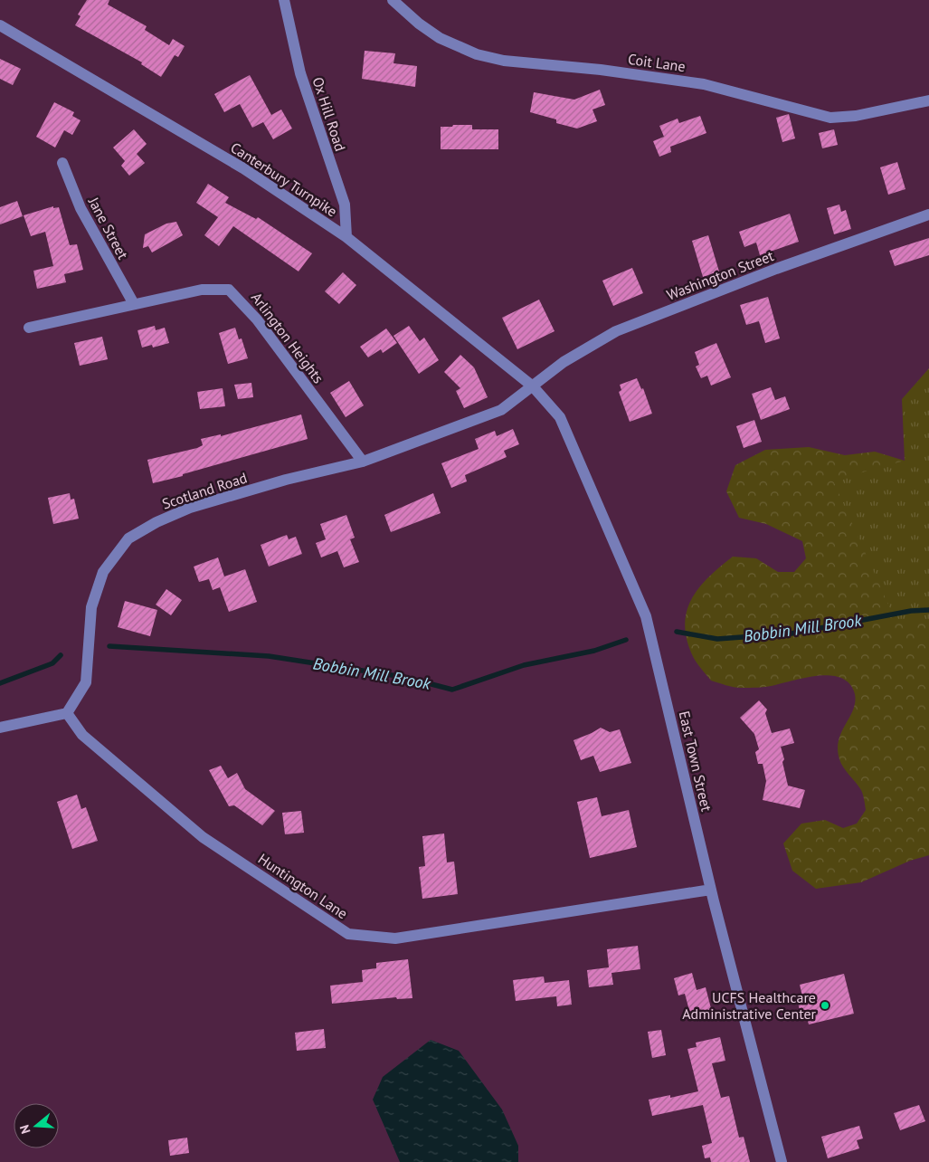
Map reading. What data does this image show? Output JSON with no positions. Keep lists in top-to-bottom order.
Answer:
{
  "streets": {
    "street": [
      "Coit Lane",
      "Ox Hill Road",
      "Canterbury Turnpike",
      "Jane Street",
      "Washington Street",
      "Arlington Heights",
      "Scotland Road",
      "East Town Street",
      "Huntington Lane"
    ]
  },
  "crossings": [
    ["Ox Hill Road", "Canterbury Turnpike"],
    ["Canterbury Turnpike", "Washington Street"],
    ["Canterbury Turnpike", "Scotland Road"],
    ["Canterbury Turnpike", "East Town Street"],
    ["Jane Street", "Arlington Heights"],
    ["Washington Street", "Scotland Road"],
    ["Washington Street", "East Town Street"],
    ["Arlington Heights", "Scotland Road"],
    ["Scotland Road", "East Town Street"],
    ["Scotland Road", "Huntington Lane"],
    ["East Town Street", "Huntington Lane"]
  ],
  "water": ["Bobbin Mill Brook"],
  "places": ["UCFS Healthcare Administrative Center"],
  "north": "left"
}
